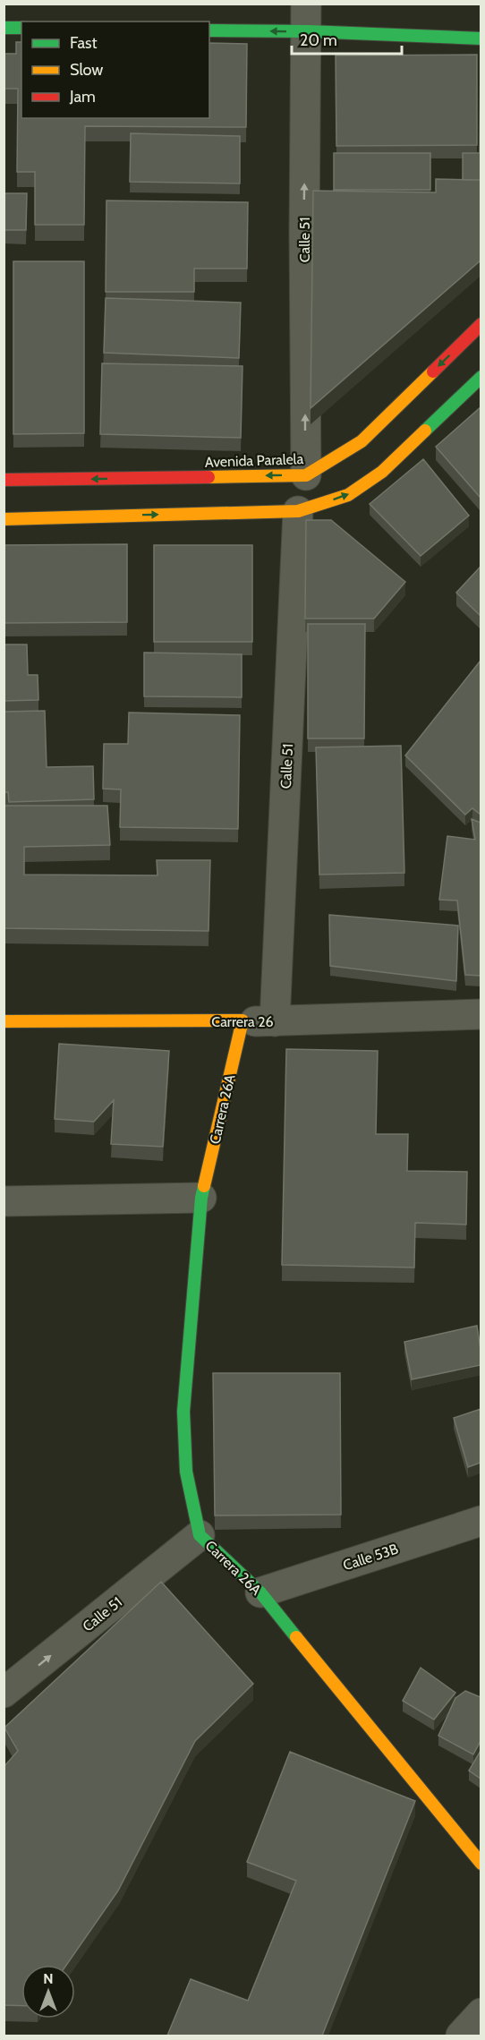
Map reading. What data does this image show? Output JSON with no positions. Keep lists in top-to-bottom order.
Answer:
{
  "streets": {
    "main road": ["Avenida Paralela", "Carrera 26", "Carrera 26A"],
    "street": ["Calle 51", "Calle 53B"]
  },
  "crossings": [
    ["Calle 51", "Avenida Paralela"],
    ["Calle 51", "Carrera 26"],
    ["Calle 51", "Carrera 26A"],
    ["Carrera 26", "Carrera 26A"],
    ["Carrera 26A", "Calle 53B"]
  ],
  "one_way": ["Calle 51"],
  "legend": ["Fast", "Slow", "Jam"],
  "scale_bar": "20 m",
  "north": "top"
}
